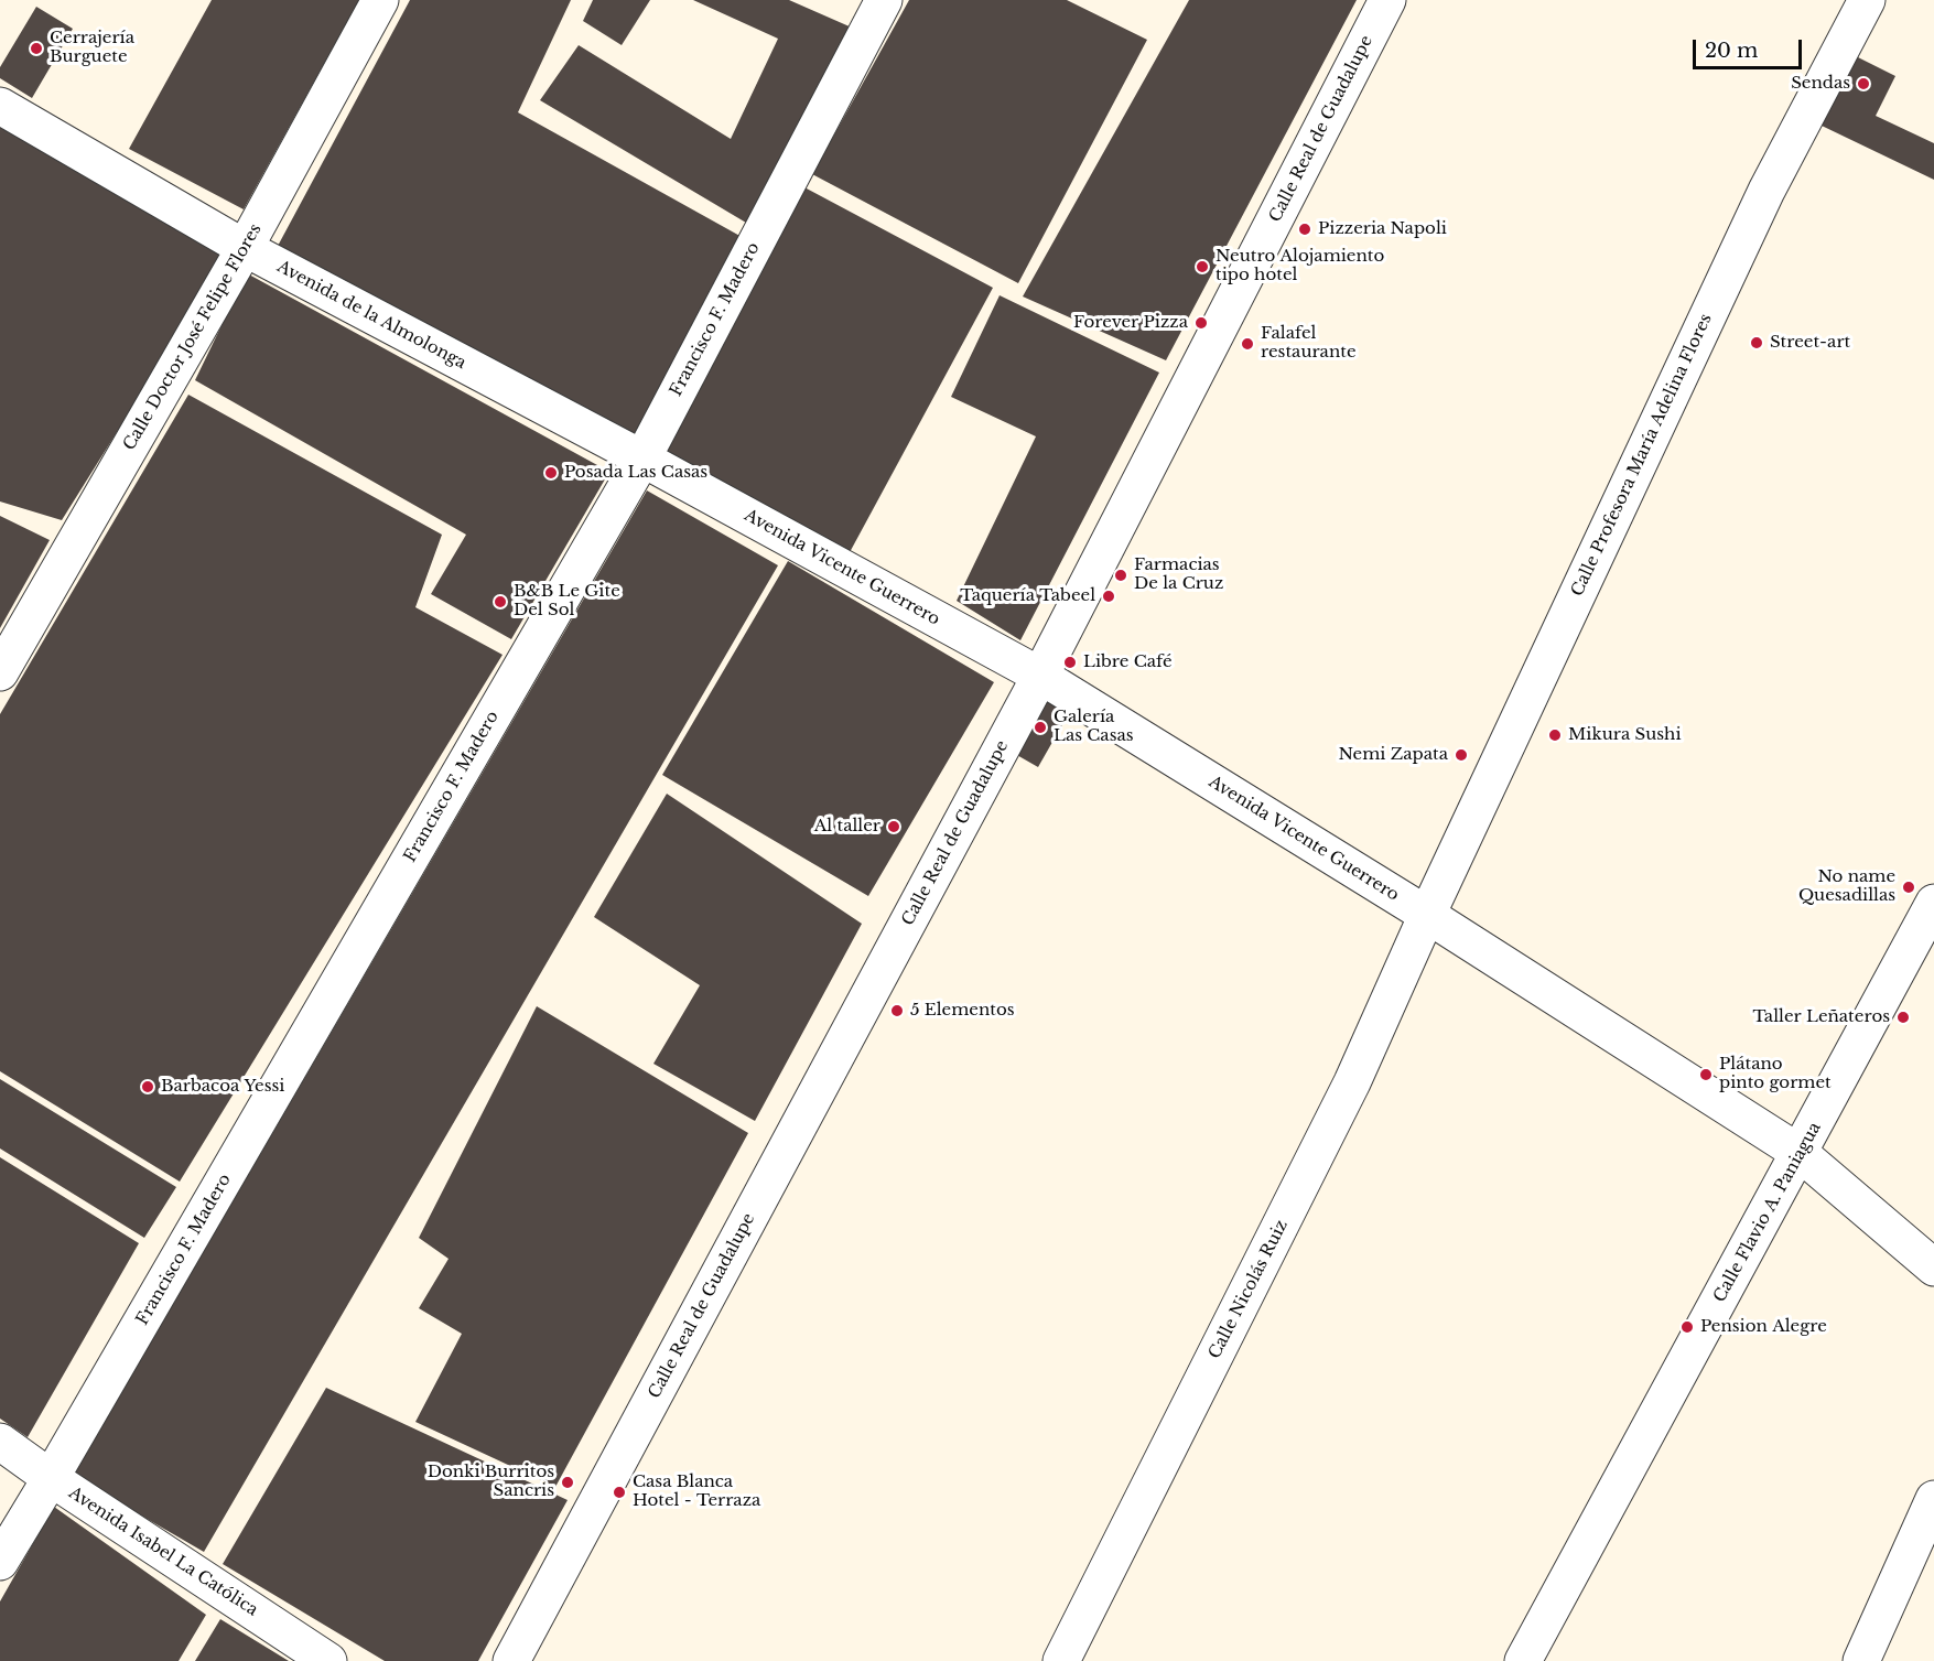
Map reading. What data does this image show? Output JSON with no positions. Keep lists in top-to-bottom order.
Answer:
{
  "streets": {
    "street": [
      "Calle Real de Guadalupe",
      "Avenida de la Almolonga",
      "Francisco F. Madero",
      "Calle Doctor José Felipe Flores",
      "Calle Profesora María Adelina Flores",
      "Avenida Vicente Guerrero",
      "Calle Flavio A. Paniagua",
      "Calle Nicolás Ruiz",
      "Avenida Isabel La Católica"
    ]
  },
  "crossings": [
    ["Calle Real de Guadalupe", "Avenida Vicente Guerrero"],
    ["Avenida de la Almolonga", "Francisco F. Madero"],
    ["Avenida de la Almolonga", "Calle Doctor José Felipe Flores"],
    ["Avenida de la Almolonga", "Avenida Vicente Guerrero"],
    ["Francisco F. Madero", "Avenida Vicente Guerrero"],
    ["Francisco F. Madero", "Avenida Isabel La Católica"],
    ["Calle Profesora María Adelina Flores", "Avenida Vicente Guerrero"],
    ["Calle Profesora María Adelina Flores", "Calle Nicolás Ruiz"],
    ["Avenida Vicente Guerrero", "Calle Flavio A. Paniagua"],
    ["Avenida Vicente Guerrero", "Calle Nicolás Ruiz"]
  ],
  "places": [
    "Cerrajería Burguete",
    "Sendas",
    "Pizzeria Napoli",
    "Neutro Alojamiento tipo hotel",
    "Forever Pizza",
    "Street-art",
    "Falafel restaurante",
    "Posada Las Casas",
    "Farmacias De la Cruz",
    "Taquería Tabeel",
    "B&B Le Gite Del Sol",
    "Libre Café",
    "Galería Las Casas",
    "Mikura Sushi",
    "Nemi Zapata",
    "Al taller",
    "No name Quesadillas",
    "5 Elementos",
    "Taller Leñateros",
    "Plátano pinto gormet",
    "Barbacoa Yessi",
    "Pension Alegre",
    "Donki Burritos Sancris",
    "Casa Blanca Hotel - Terraza"
  ],
  "scale_bar": "20 m"
}
